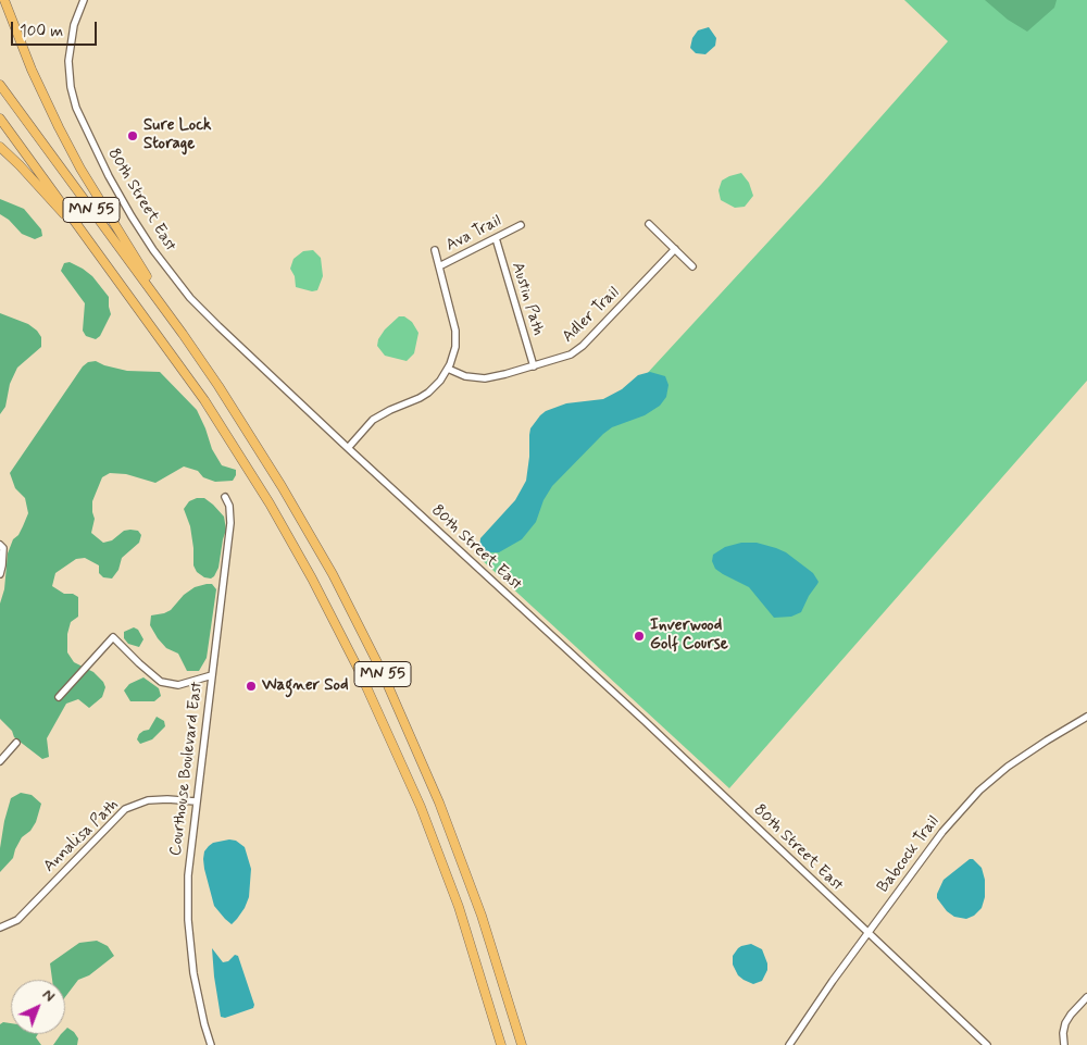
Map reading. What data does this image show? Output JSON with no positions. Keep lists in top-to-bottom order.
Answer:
{
  "streets": {
    "highway": ["MN 55"],
    "street": [
      "80th Street East",
      "Ava Trail",
      "Austin Path",
      "Adler Trail",
      "Courthouse Boulevard East",
      "Annalisa Path",
      "Babcock Trail"
    ]
  },
  "crossings": [
    ["80th Street East", "Babcock Trail"],
    ["Ava Trail", "Austin Path"],
    ["Austin Path", "Adler Trail"],
    ["Courthouse Boulevard East", "Annalisa Path"]
  ],
  "places": ["Sure Lock Storage", "Inverwood Golf Course", "Wagner Sod"],
  "scale_bar": "100 m",
  "north": "top right"
}
